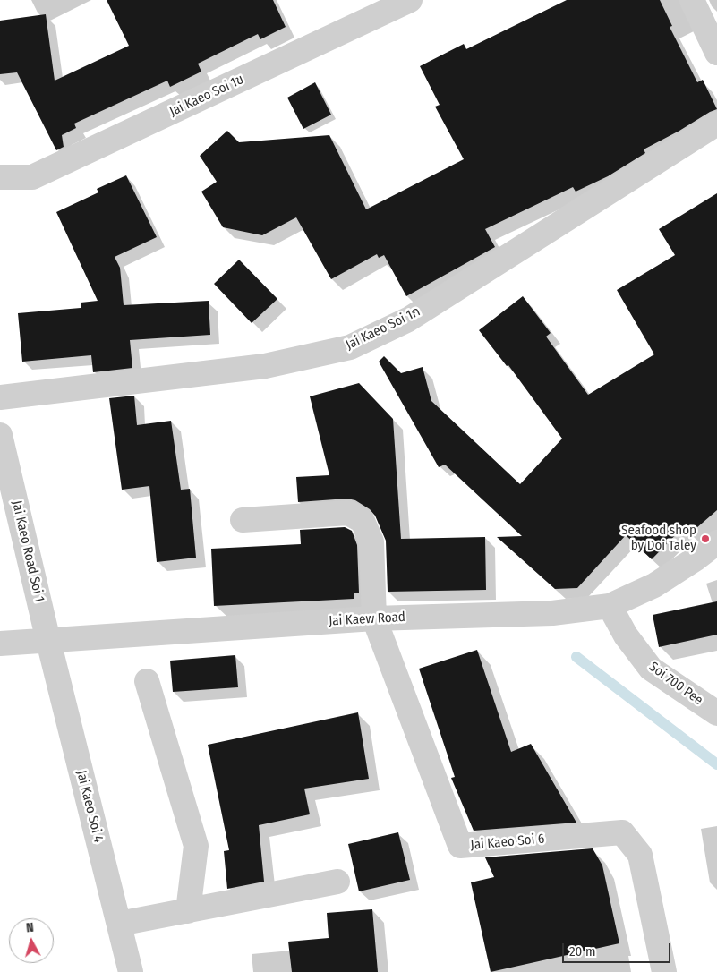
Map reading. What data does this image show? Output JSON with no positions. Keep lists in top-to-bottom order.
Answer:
{
  "streets": {
    "street": [
      "Jai Kaeo Soi 1ข",
      "Jai Kaeo Soi 1ก",
      "Jai Kaeo Road Soi 1",
      "Jai Kaew Road",
      "Soi 700 Pee",
      "Jai Kaeo Soi 4",
      "Jai Kaeo Soi 6"
    ]
  },
  "crossings": [
    ["Jai Kaeo Road Soi 1", "Jai Kaew Road"],
    ["Jai Kaeo Road Soi 1", "Jai Kaeo Soi 4"],
    ["Jai Kaew Road", "Soi 700 Pee"],
    ["Jai Kaew Road", "Jai Kaeo Soi 4"],
    ["Jai Kaew Road", "Jai Kaeo Soi 6"]
  ],
  "places": ["Seafood shop by Doi Taley"],
  "scale_bar": "20 m",
  "north": "top"
}
